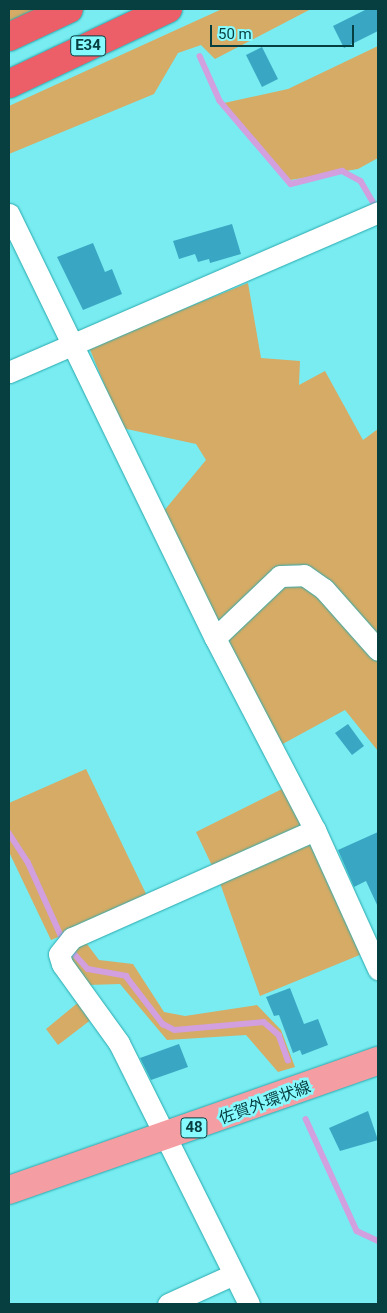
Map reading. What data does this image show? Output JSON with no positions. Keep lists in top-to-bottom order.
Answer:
{
  "streets": {
    "highway": ["E34"],
    "main road": ["佐賀外環状線", "48"]
  },
  "scale_bar": "50 m"
}
